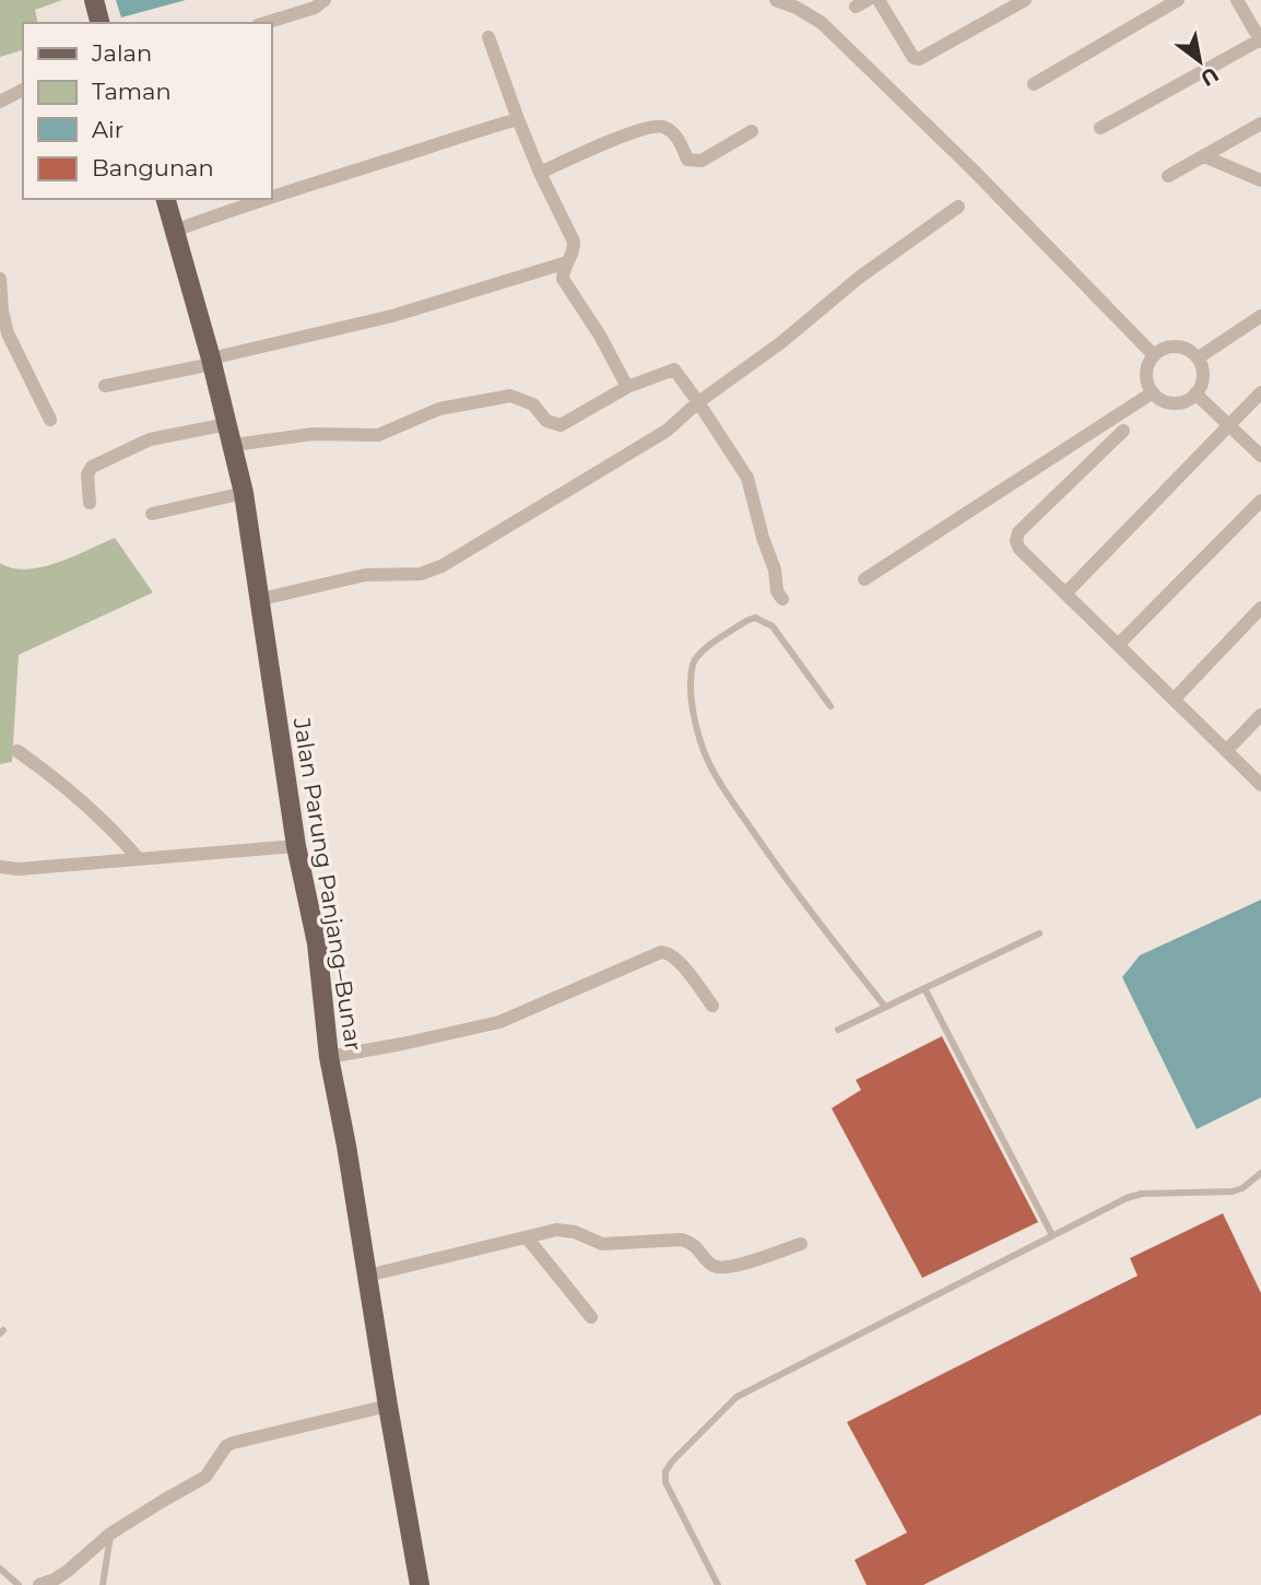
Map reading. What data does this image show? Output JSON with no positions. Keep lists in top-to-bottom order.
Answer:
{
  "streets": {
    "main road": ["Jalan Parung Panjang–Bunar"]
  },
  "legend": [
    "Jalan",
    "Taman",
    "Air",
    "Bangunan"
  ],
  "north": "bottom right"
}
